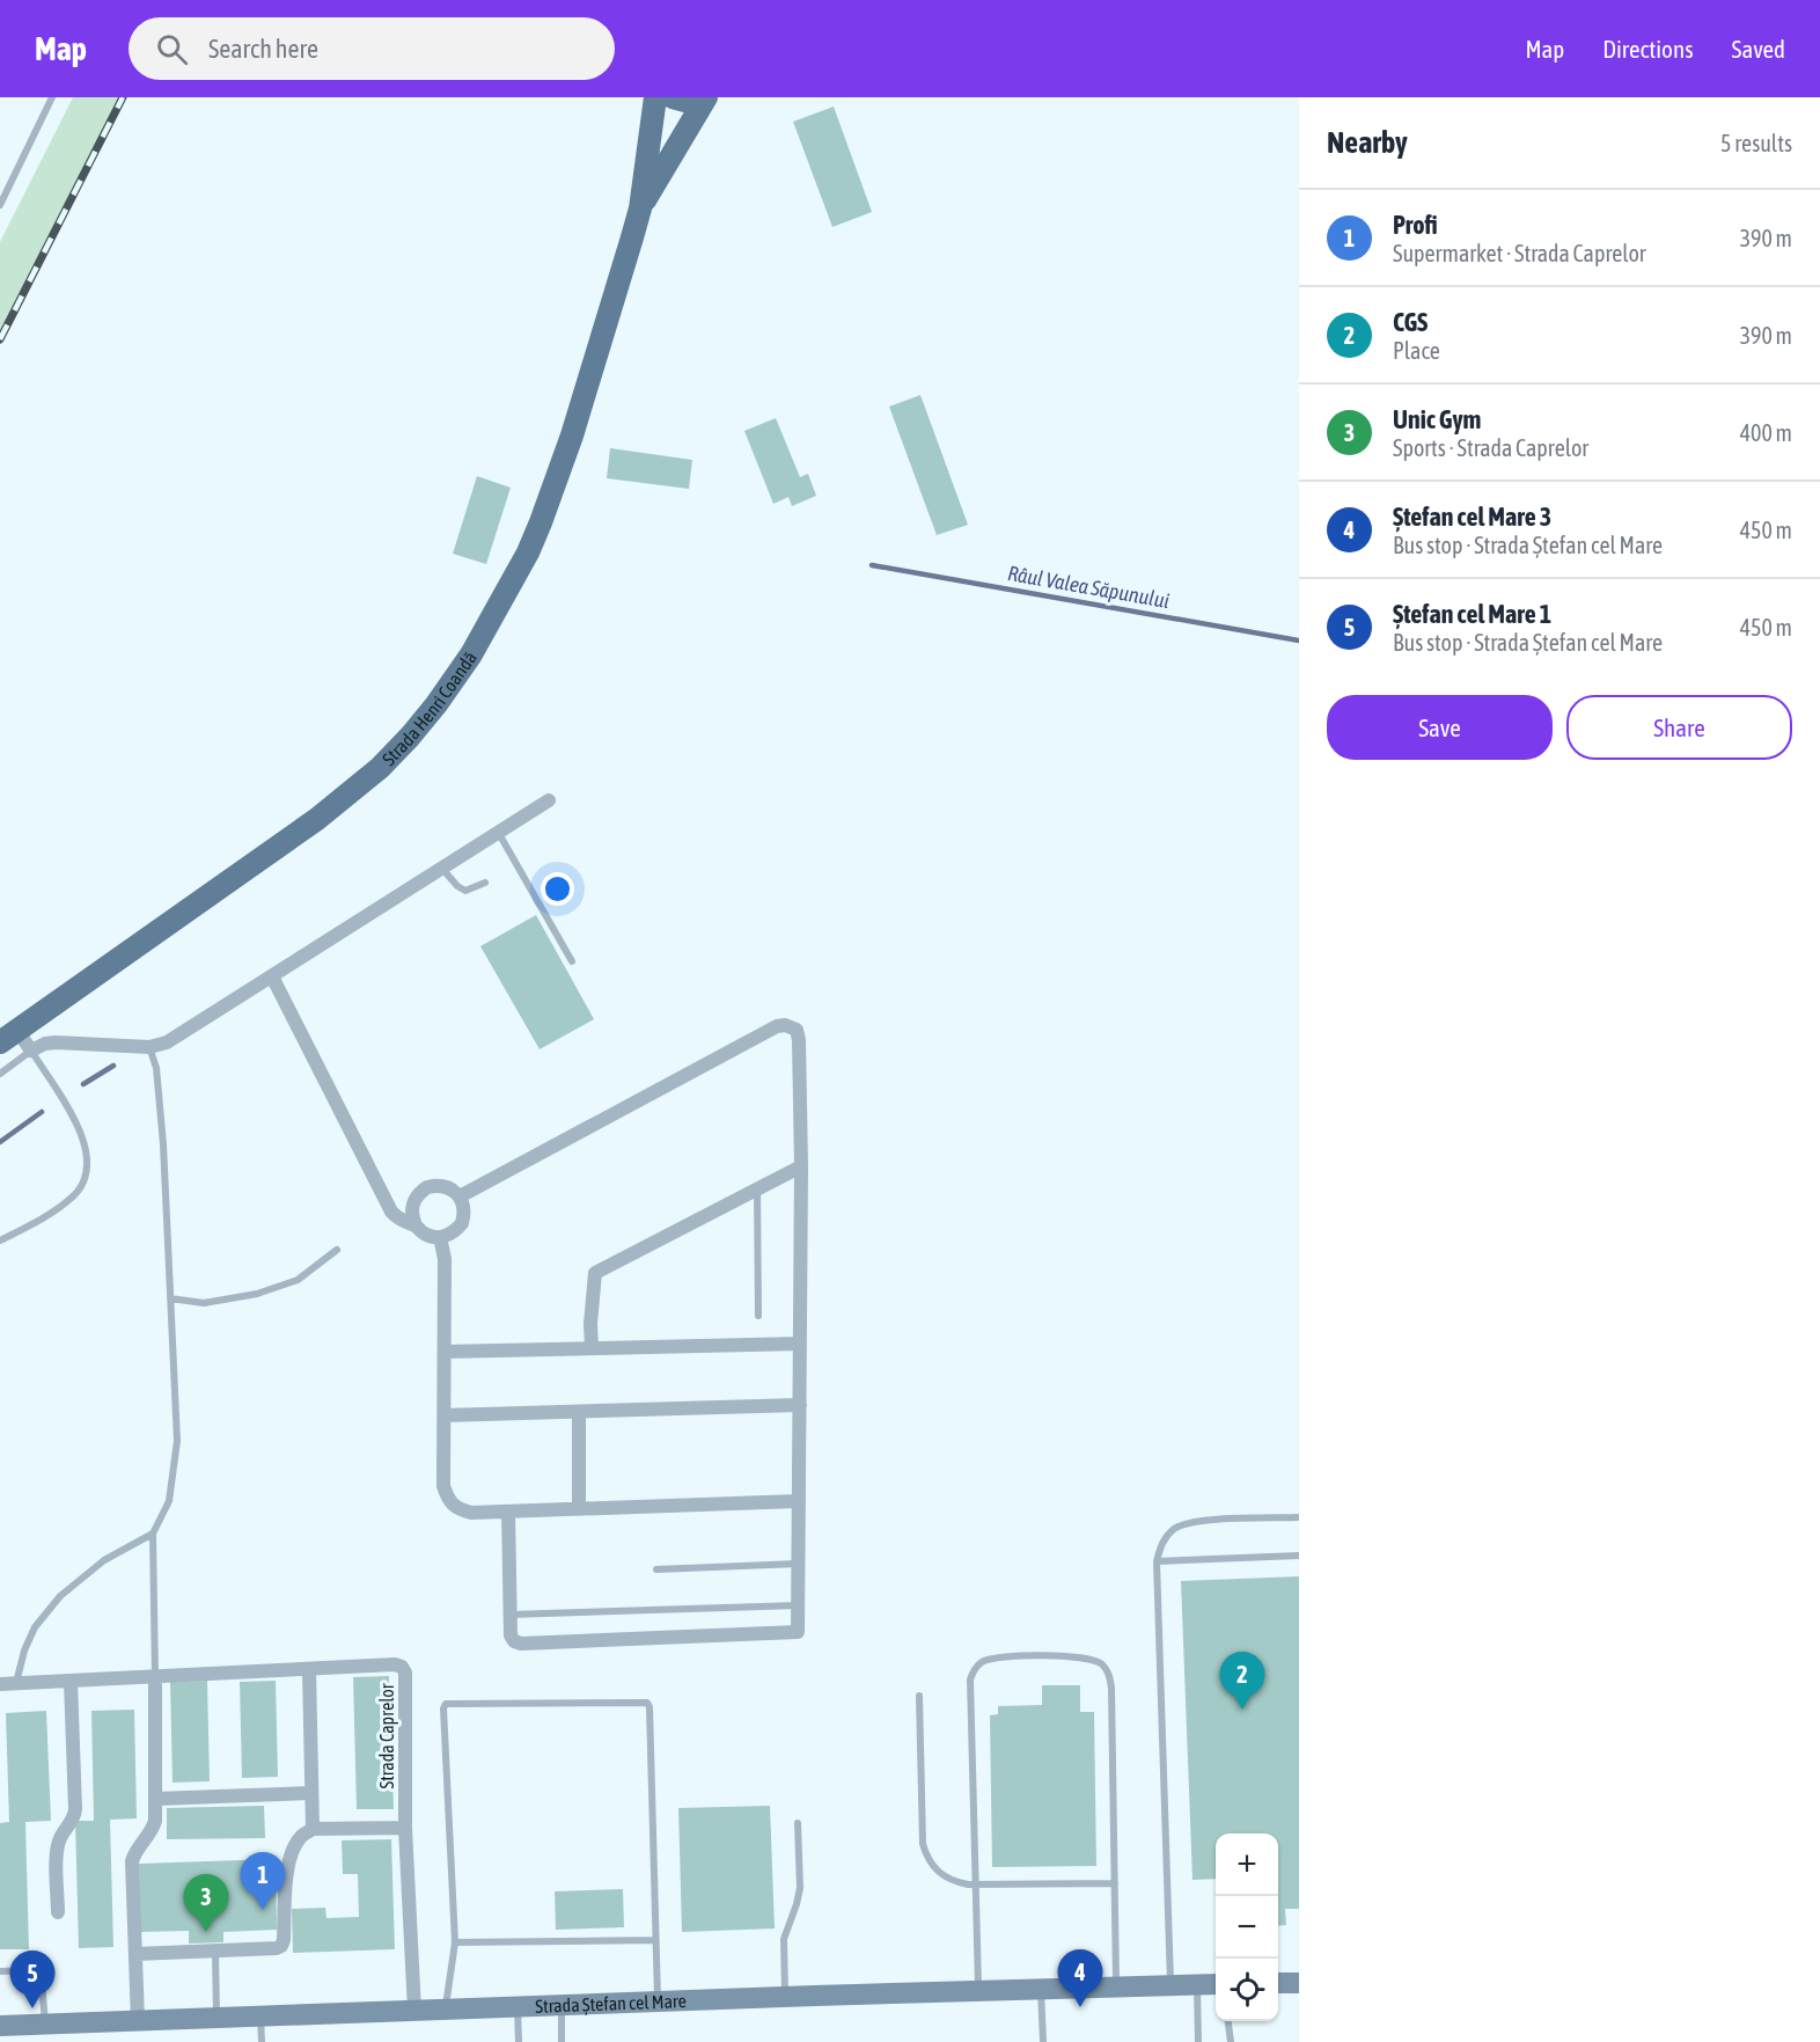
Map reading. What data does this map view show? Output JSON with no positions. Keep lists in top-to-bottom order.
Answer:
{
  "streets": {
    "main road": ["Strada Henri Coandă", "Strada Ștefan cel Mare"],
    "street": ["Strada Caprelor"]
  },
  "crossings": [
    ["Strada Caprelor", "Strada Ștefan cel Mare"]
  ],
  "water": ["Râul Valea Săpunului"],
  "page": {
    "header": "Map",
    "search": "Search here",
    "nav": ["Map", "Directions", "Saved"],
    "heading": ["Nearby", "5 results"],
    "list": [
      {
        "mark": "1",
        "name": "Profi",
        "note": "Supermarket · Strada Caprelor",
        "value": "390 m"
      },
      {
        "mark": "2",
        "name": "CGS",
        "note": "Place",
        "value": "390 m"
      },
      {
        "mark": "3",
        "name": "Unic Gym",
        "note": "Sports · Strada Caprelor",
        "value": "400 m"
      },
      {
        "mark": "4",
        "name": "Ștefan cel Mare 3",
        "note": "Bus stop · Strada Ștefan cel Mare",
        "value": "450 m"
      },
      {
        "mark": "5",
        "name": "Ștefan cel Mare 1",
        "note": "Bus stop · Strada Ștefan cel Mare",
        "value": "450 m"
      }
    ],
    "buttons": ["Save", "Share"],
    "pins": [
      "2",
      "1",
      "3",
      "4",
      "5"
    ],
    "map_buttons": ["+", "−"]
  }
}
